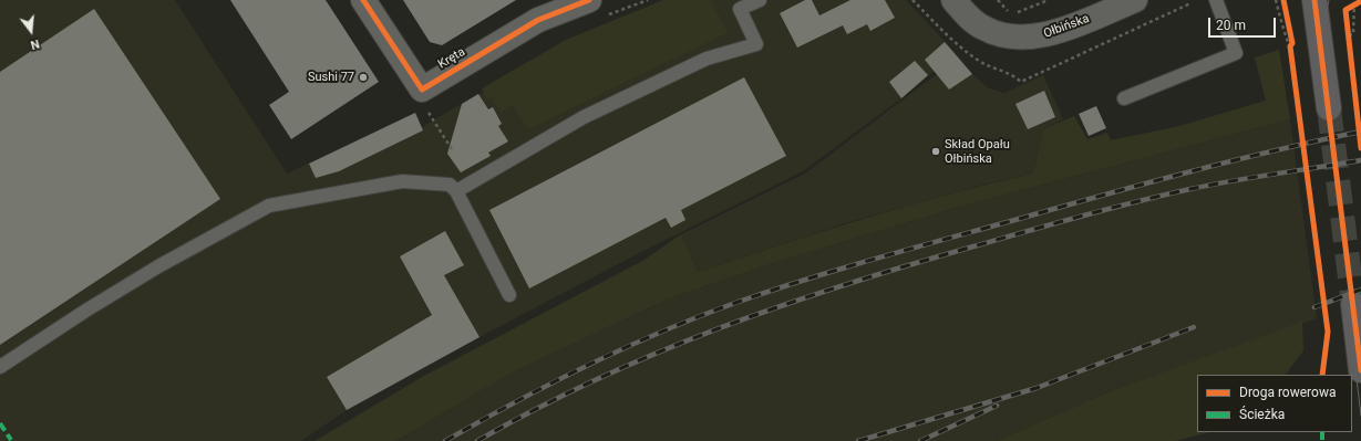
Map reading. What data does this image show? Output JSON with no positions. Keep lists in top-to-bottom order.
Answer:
{
  "streets": {
    "street": ["Ołbińska", "Kręta"]
  },
  "places": ["Sushi 77", "Skład Opału Ołbińska"],
  "legend": ["Droga rowerowa", "Ścieżka"],
  "scale_bar": "20 m",
  "north": "bottom"
}
